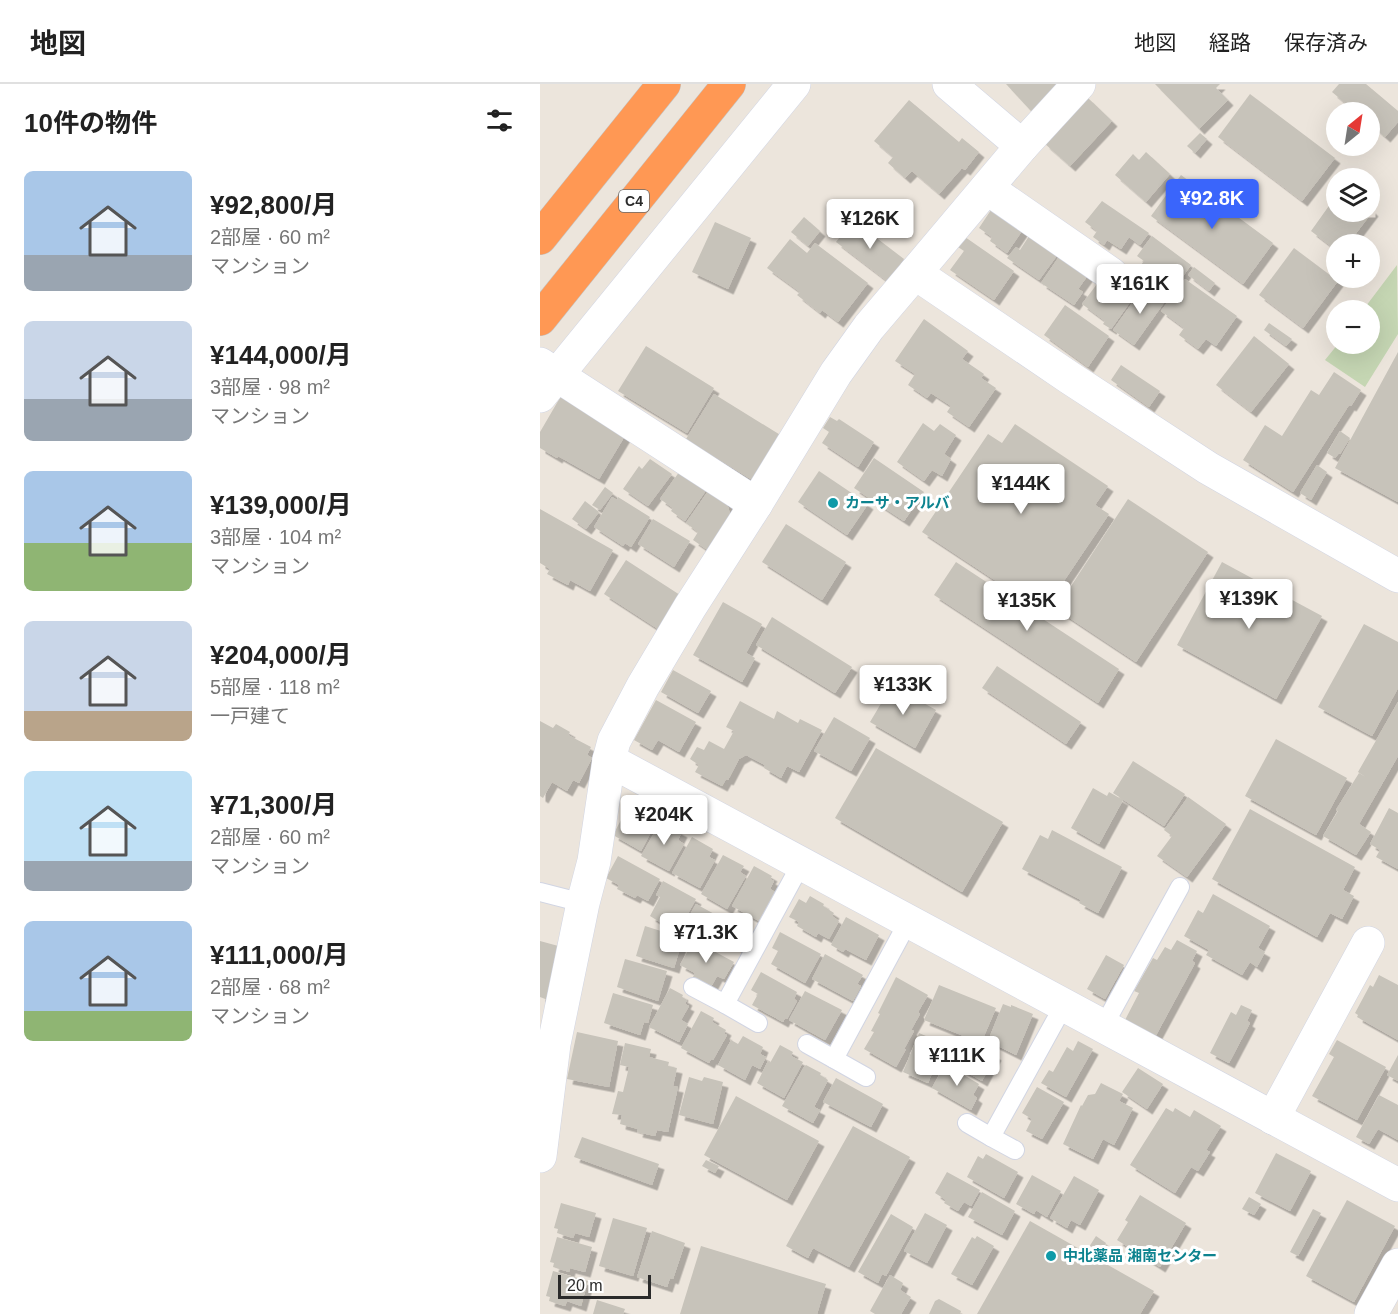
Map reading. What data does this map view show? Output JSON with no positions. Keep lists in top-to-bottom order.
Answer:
{
  "streets": {
    "highway": ["C4"]
  },
  "places": ["カーサ・アルバ", "中北薬品 湘南センター"],
  "scale_bar": "20 m",
  "north": "top right",
  "page": {
    "header": "地図",
    "nav": ["地図", "経路", "保存済み"],
    "heading": "10件の物件",
    "map_buttons": ["+", "−"],
    "list": [
      {
        "name": "¥92,800/月",
        "note": "2部屋 · 60 m² · マンション"
      },
      {
        "name": "¥144,000/月",
        "note": "3部屋 · 98 m² · マンション"
      },
      {
        "name": "¥139,000/月",
        "note": "3部屋 · 104 m² · マンション"
      },
      {
        "name": "¥204,000/月",
        "note": "5部屋 · 118 m² · 一戸建て"
      },
      {
        "name": "¥71,300/月",
        "note": "2部屋 · 60 m² · マンション"
      },
      {
        "name": "¥111,000/月",
        "note": "2部屋 · 68 m² · マンション"
      }
    ],
    "price": [
      "¥92.8K",
      "¥126K",
      "¥161K",
      "¥144K",
      "¥139K",
      "¥135K",
      "¥133K",
      "¥204K",
      "¥71.3K",
      "¥111K"
    ],
    "scale": "20 m"
  }
}
